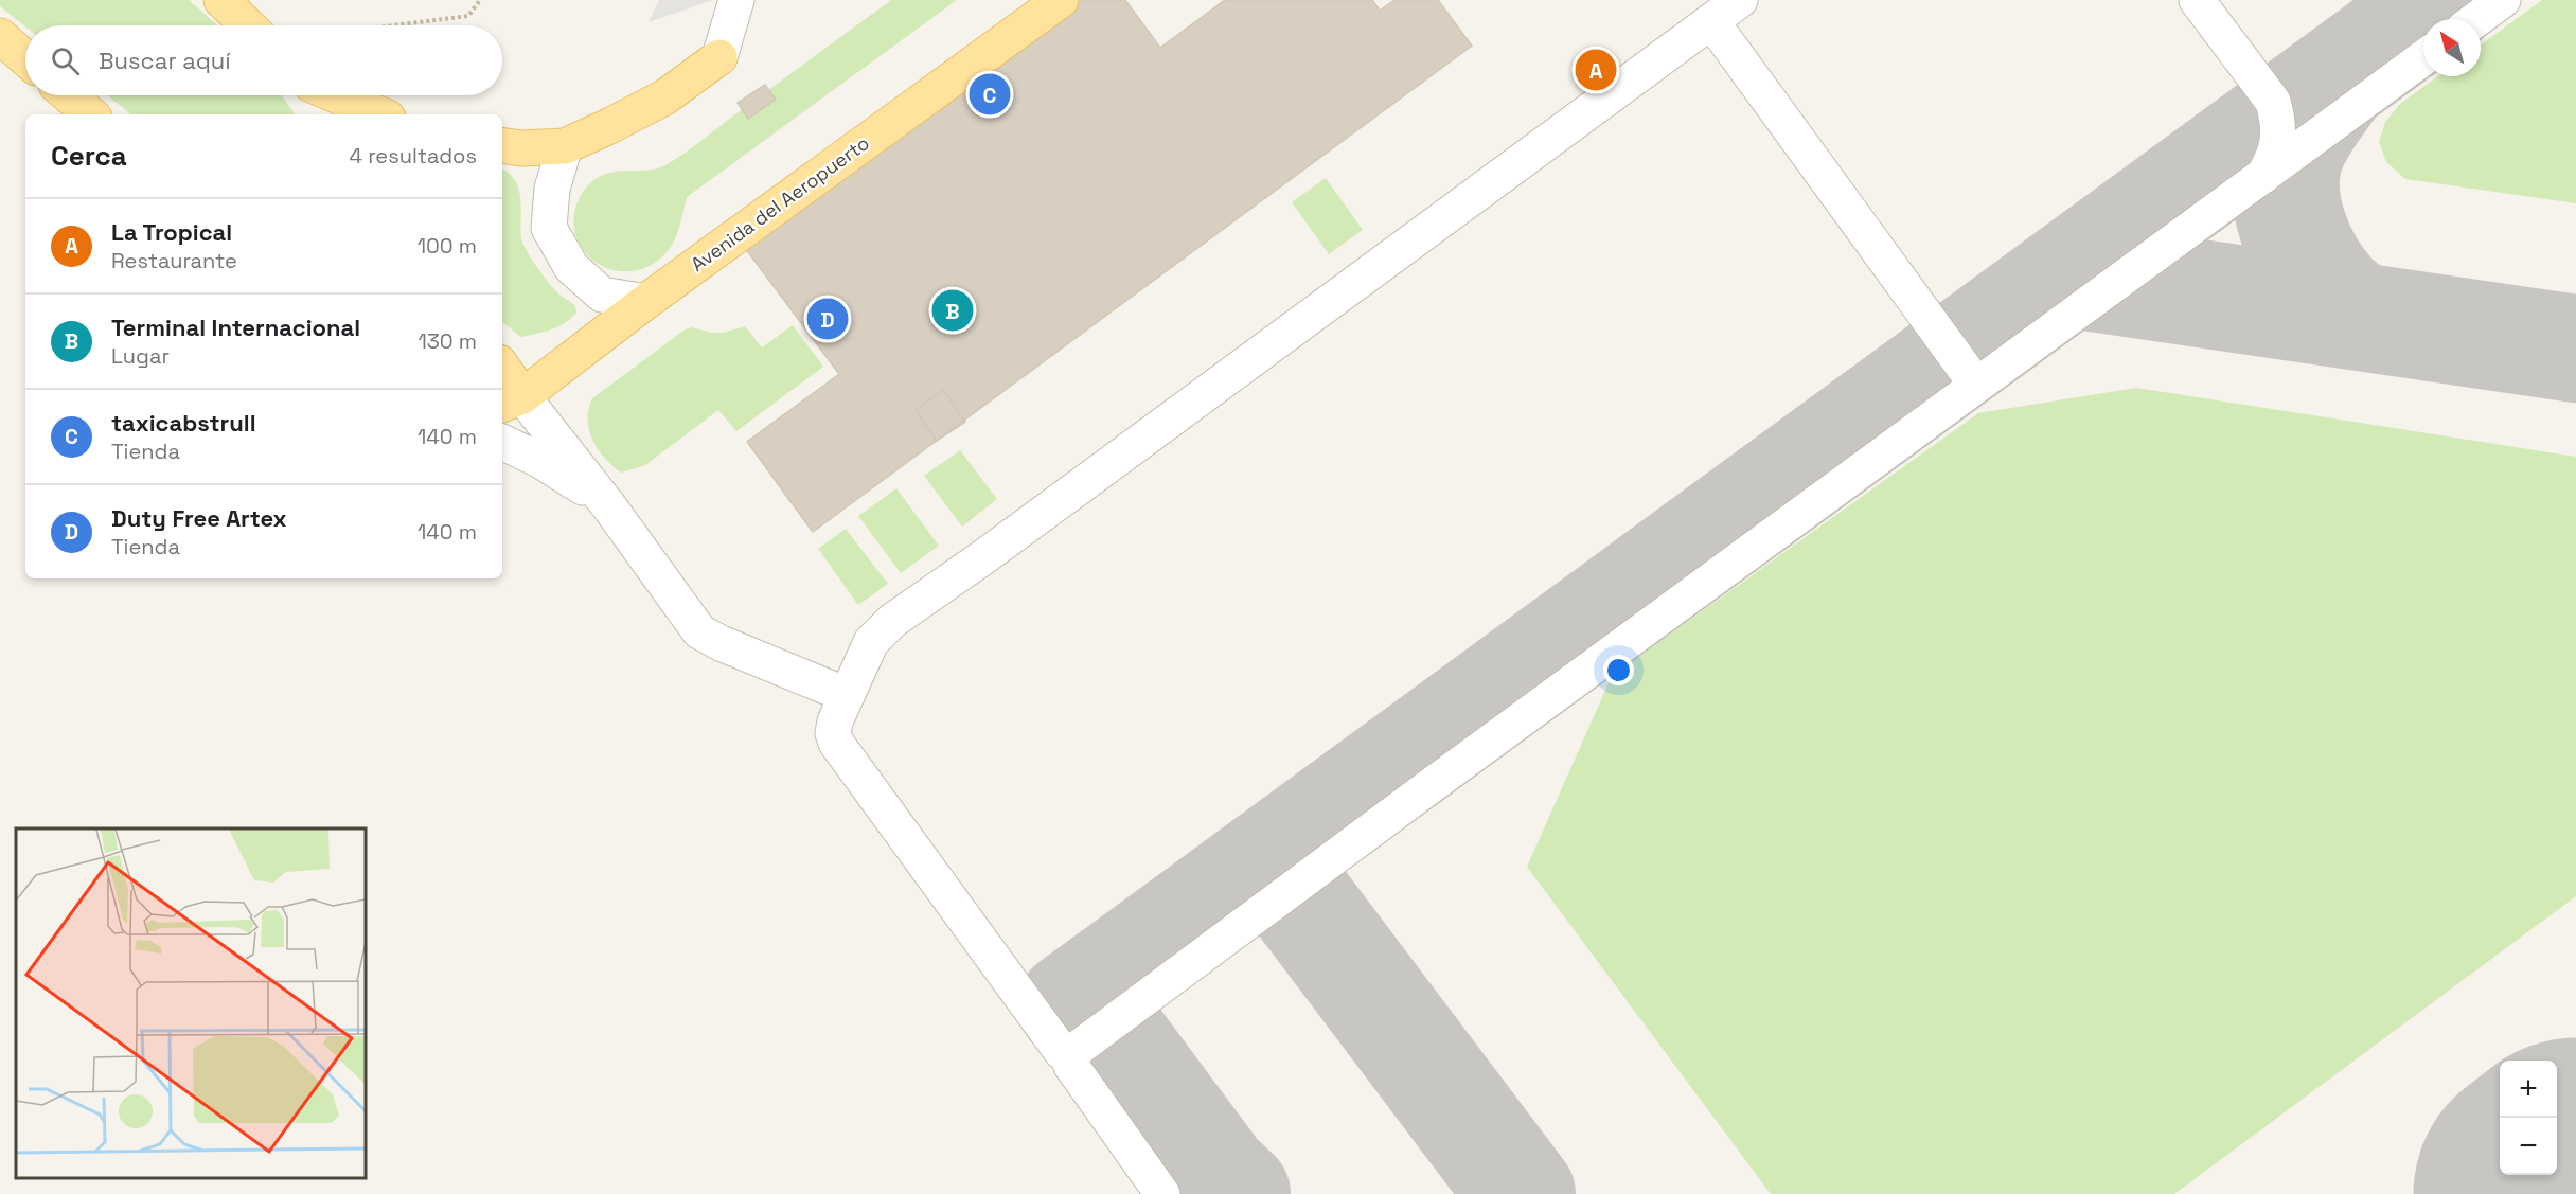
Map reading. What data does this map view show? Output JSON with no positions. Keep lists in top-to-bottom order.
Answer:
{
  "streets": {
    "main road": ["Avenida del Aeropuerto"]
  },
  "north": "top left",
  "page": {
    "search": "Buscar aquí",
    "pins": [
      "A",
      "C",
      "B",
      "D"
    ],
    "heading": ["Cerca", "4 resultados"],
    "list": [
      {
        "mark": "A",
        "name": "La Tropical",
        "note": "Restaurante",
        "value": "100 m"
      },
      {
        "mark": "B",
        "name": "Terminal Internacional",
        "note": "Lugar",
        "value": "130 m"
      },
      {
        "mark": "C",
        "name": "taxicabstrull",
        "note": "Tienda",
        "value": "140 m"
      },
      {
        "mark": "D",
        "name": "Duty Free Artex",
        "note": "Tienda",
        "value": "140 m"
      }
    ],
    "map_buttons": ["+", "−"]
  }
}
